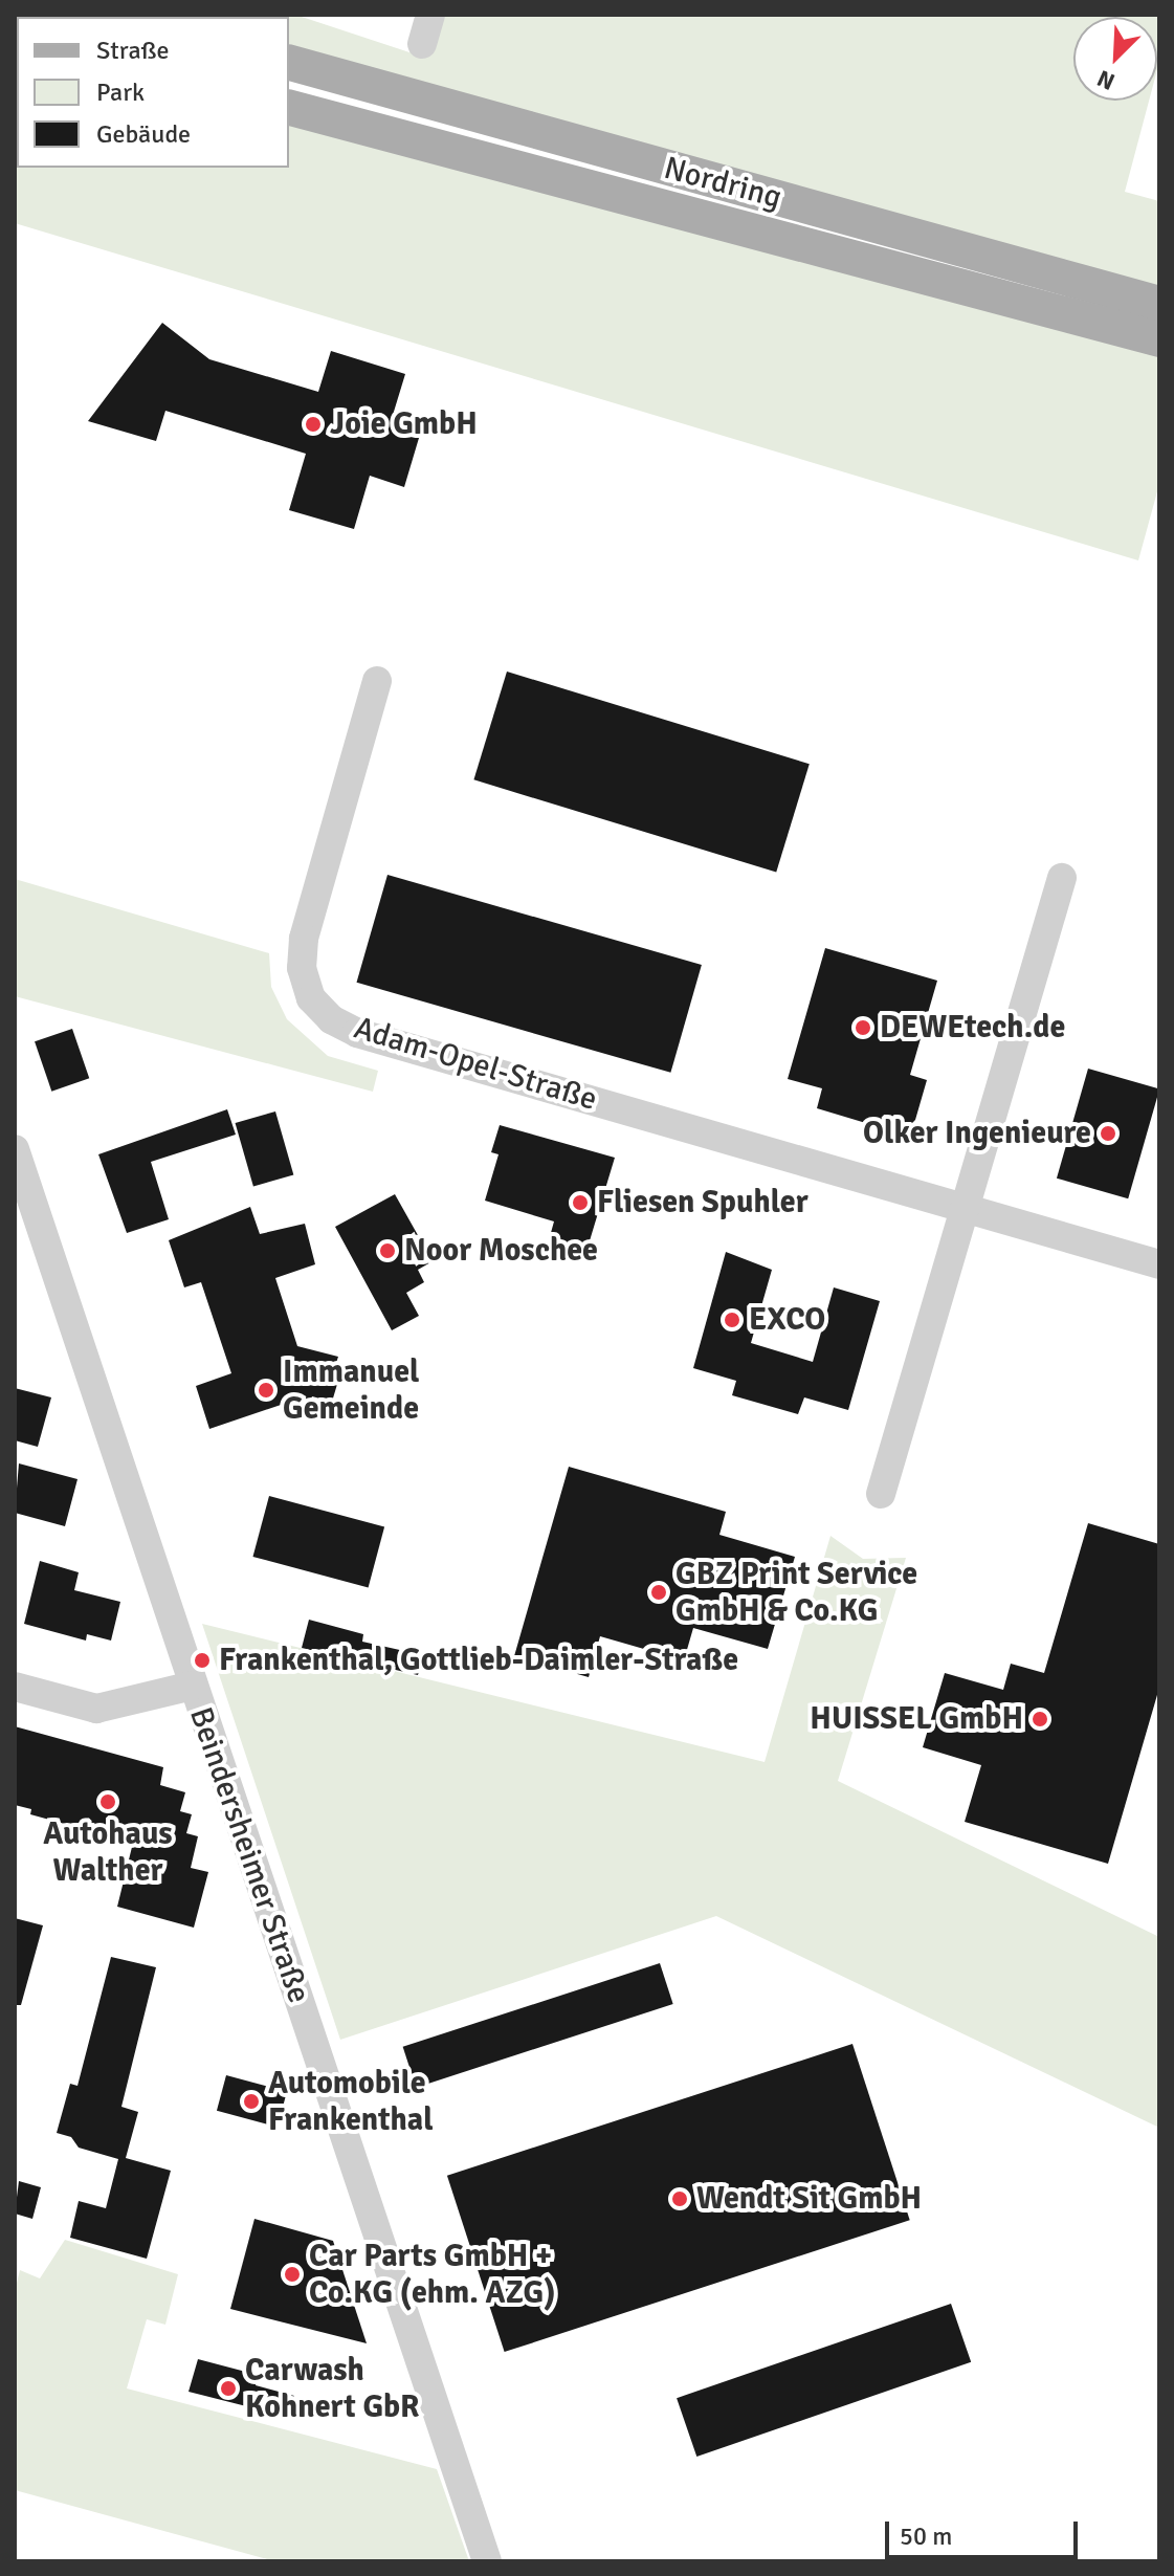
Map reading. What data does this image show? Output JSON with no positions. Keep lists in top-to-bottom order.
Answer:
{
  "streets": {
    "main road": ["Nordring"],
    "street": ["Adam-Opel-Straße", "Beindersheimer Straße"]
  },
  "places": [
    "Joie GmbH",
    "DEWEtech.de",
    "Olker Ingenieure",
    "Fliesen Spuhler",
    "Noor Moschee",
    "EXCO",
    "Immanuel Gemeinde",
    "GBZ Print Service GmbH & Co.KG",
    "Frankenthal, Gottlieb-Daimler-Straße",
    "HUISSEL GmbH",
    "Autohaus Walther",
    "Automobile Frankenthal",
    "Wendt Sit GmbH",
    "Car Parts GmbH + Co.KG (ehm. AZG)",
    "Carwash Kohnert GbR"
  ],
  "legend": ["Straße", "Park", "Gebäude"],
  "scale_bar": "50 m",
  "north": "bottom left"
}
